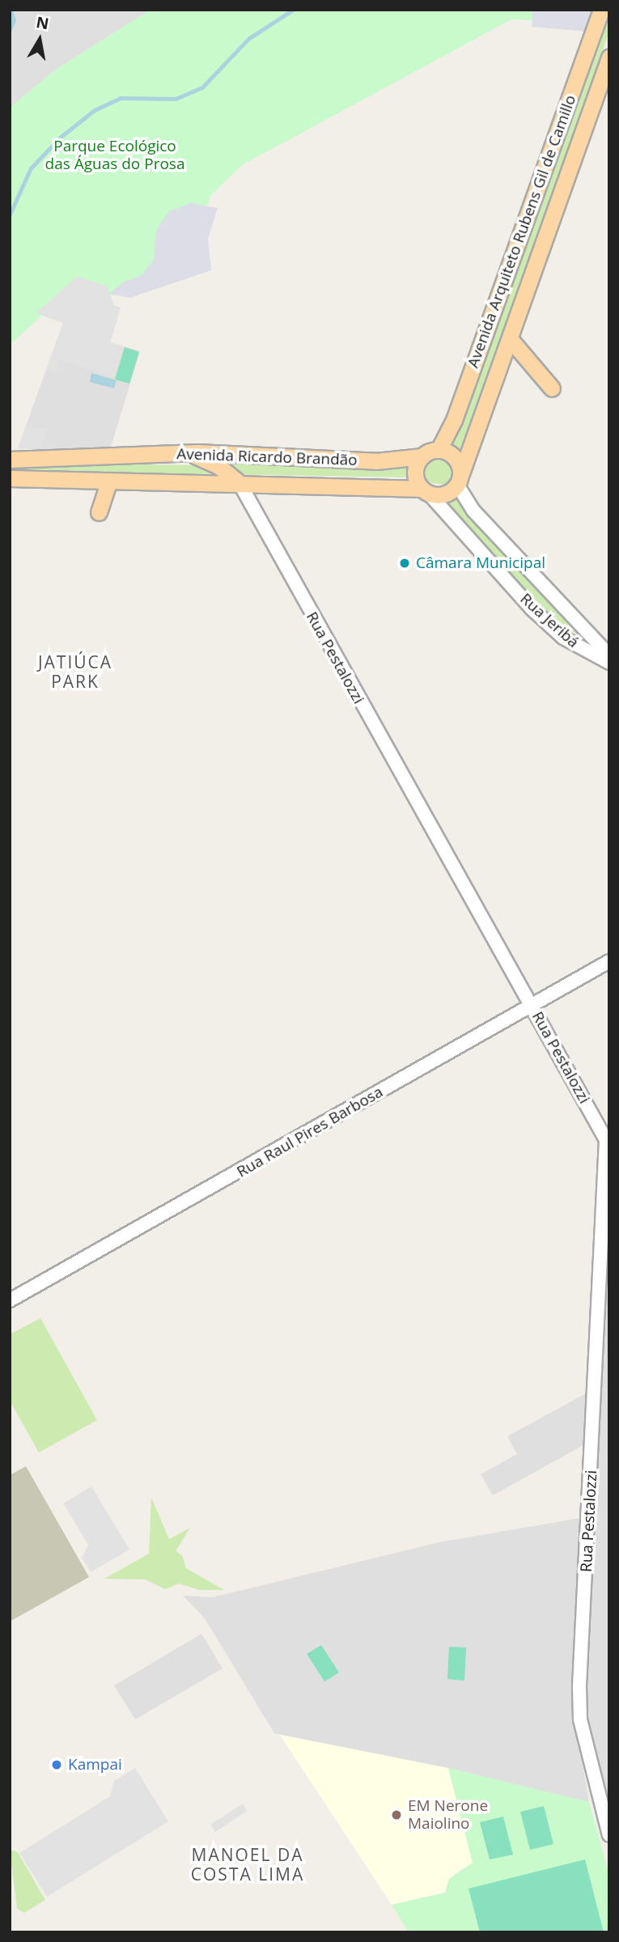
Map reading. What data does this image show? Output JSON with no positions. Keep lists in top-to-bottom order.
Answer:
{
  "streets": {
    "main road": ["Avenida Arquiteto Rubens Gil de Camillo", "Avenida Ricardo Brandão"],
    "street": ["Rua Jeribá", "Rua Pestalozzi", "Rua Raul Pires Barbosa"]
  },
  "crossings": [
    ["Avenida Arquiteto Rubens Gil de Camillo", "Avenida Ricardo Brandão"],
    ["Avenida Arquiteto Rubens Gil de Camillo", "Rua Jeribá"],
    ["Avenida Ricardo Brandão", "Rua Jeribá"],
    ["Avenida Ricardo Brandão", "Rua Pestalozzi"],
    ["Rua Pestalozzi", "Rua Raul Pires Barbosa"]
  ],
  "districts": ["JATIÚCA PARK", "MANOEL DA COSTA LIMA"],
  "parks": ["Parque Ecológico das Águas do Prosa"],
  "places": ["Câmara Municipal", "Kampai", "EM Nerone Maiolino"],
  "north": "top"
}
